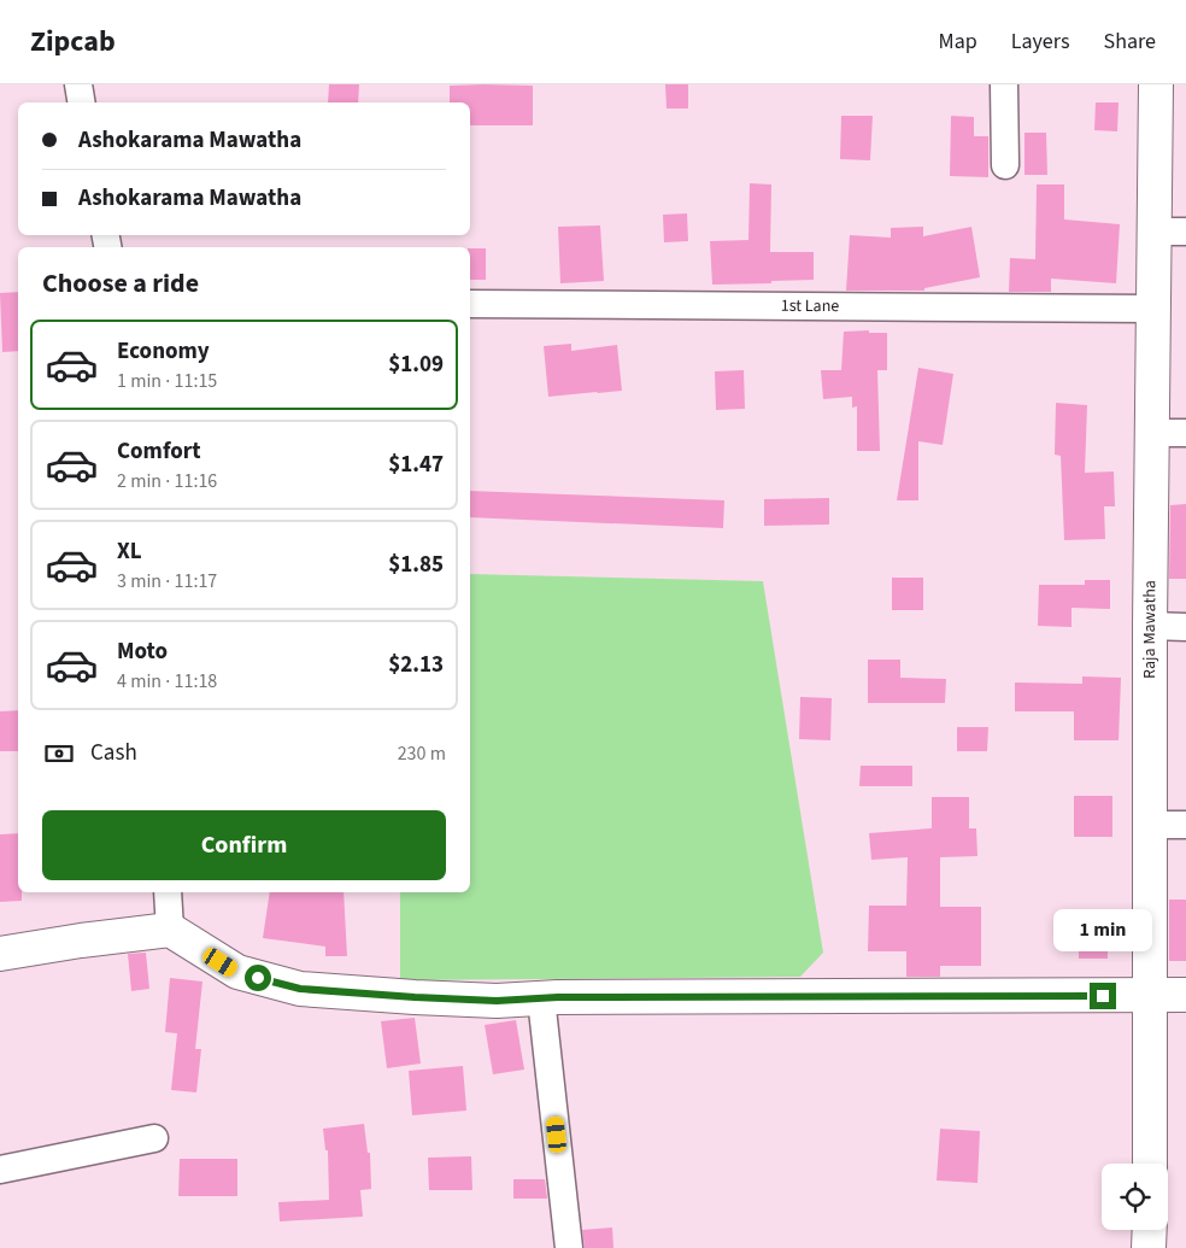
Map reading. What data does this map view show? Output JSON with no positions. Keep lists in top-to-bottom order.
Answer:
{
  "streets": {
    "street": ["1st Lane", "Raja Mawatha"]
  },
  "crossings": [
    ["1st Lane", "Raja Mawatha"]
  ],
  "page": {
    "header": "Zipcab",
    "nav": ["Map", "Layers", "Share"],
    "banner": ["Ashokarama Mawatha", "Ashokarama Mawatha"],
    "heading": "Choose a ride",
    "list": [
      {
        "name": "Economy",
        "note": "1 min · 11:15",
        "value": "$1.09"
      },
      {
        "name": "Comfort",
        "note": "2 min · 11:16",
        "value": "$1.47"
      },
      {
        "name": "XL",
        "note": "3 min · 11:17",
        "value": "$1.85"
      },
      {
        "name": "Moto",
        "note": "4 min · 11:18",
        "value": "$2.13"
      }
    ],
    "pay": ["Cash", "230 m"],
    "buttons": "Confirm",
    "bubble": "1 min"
  }
}
